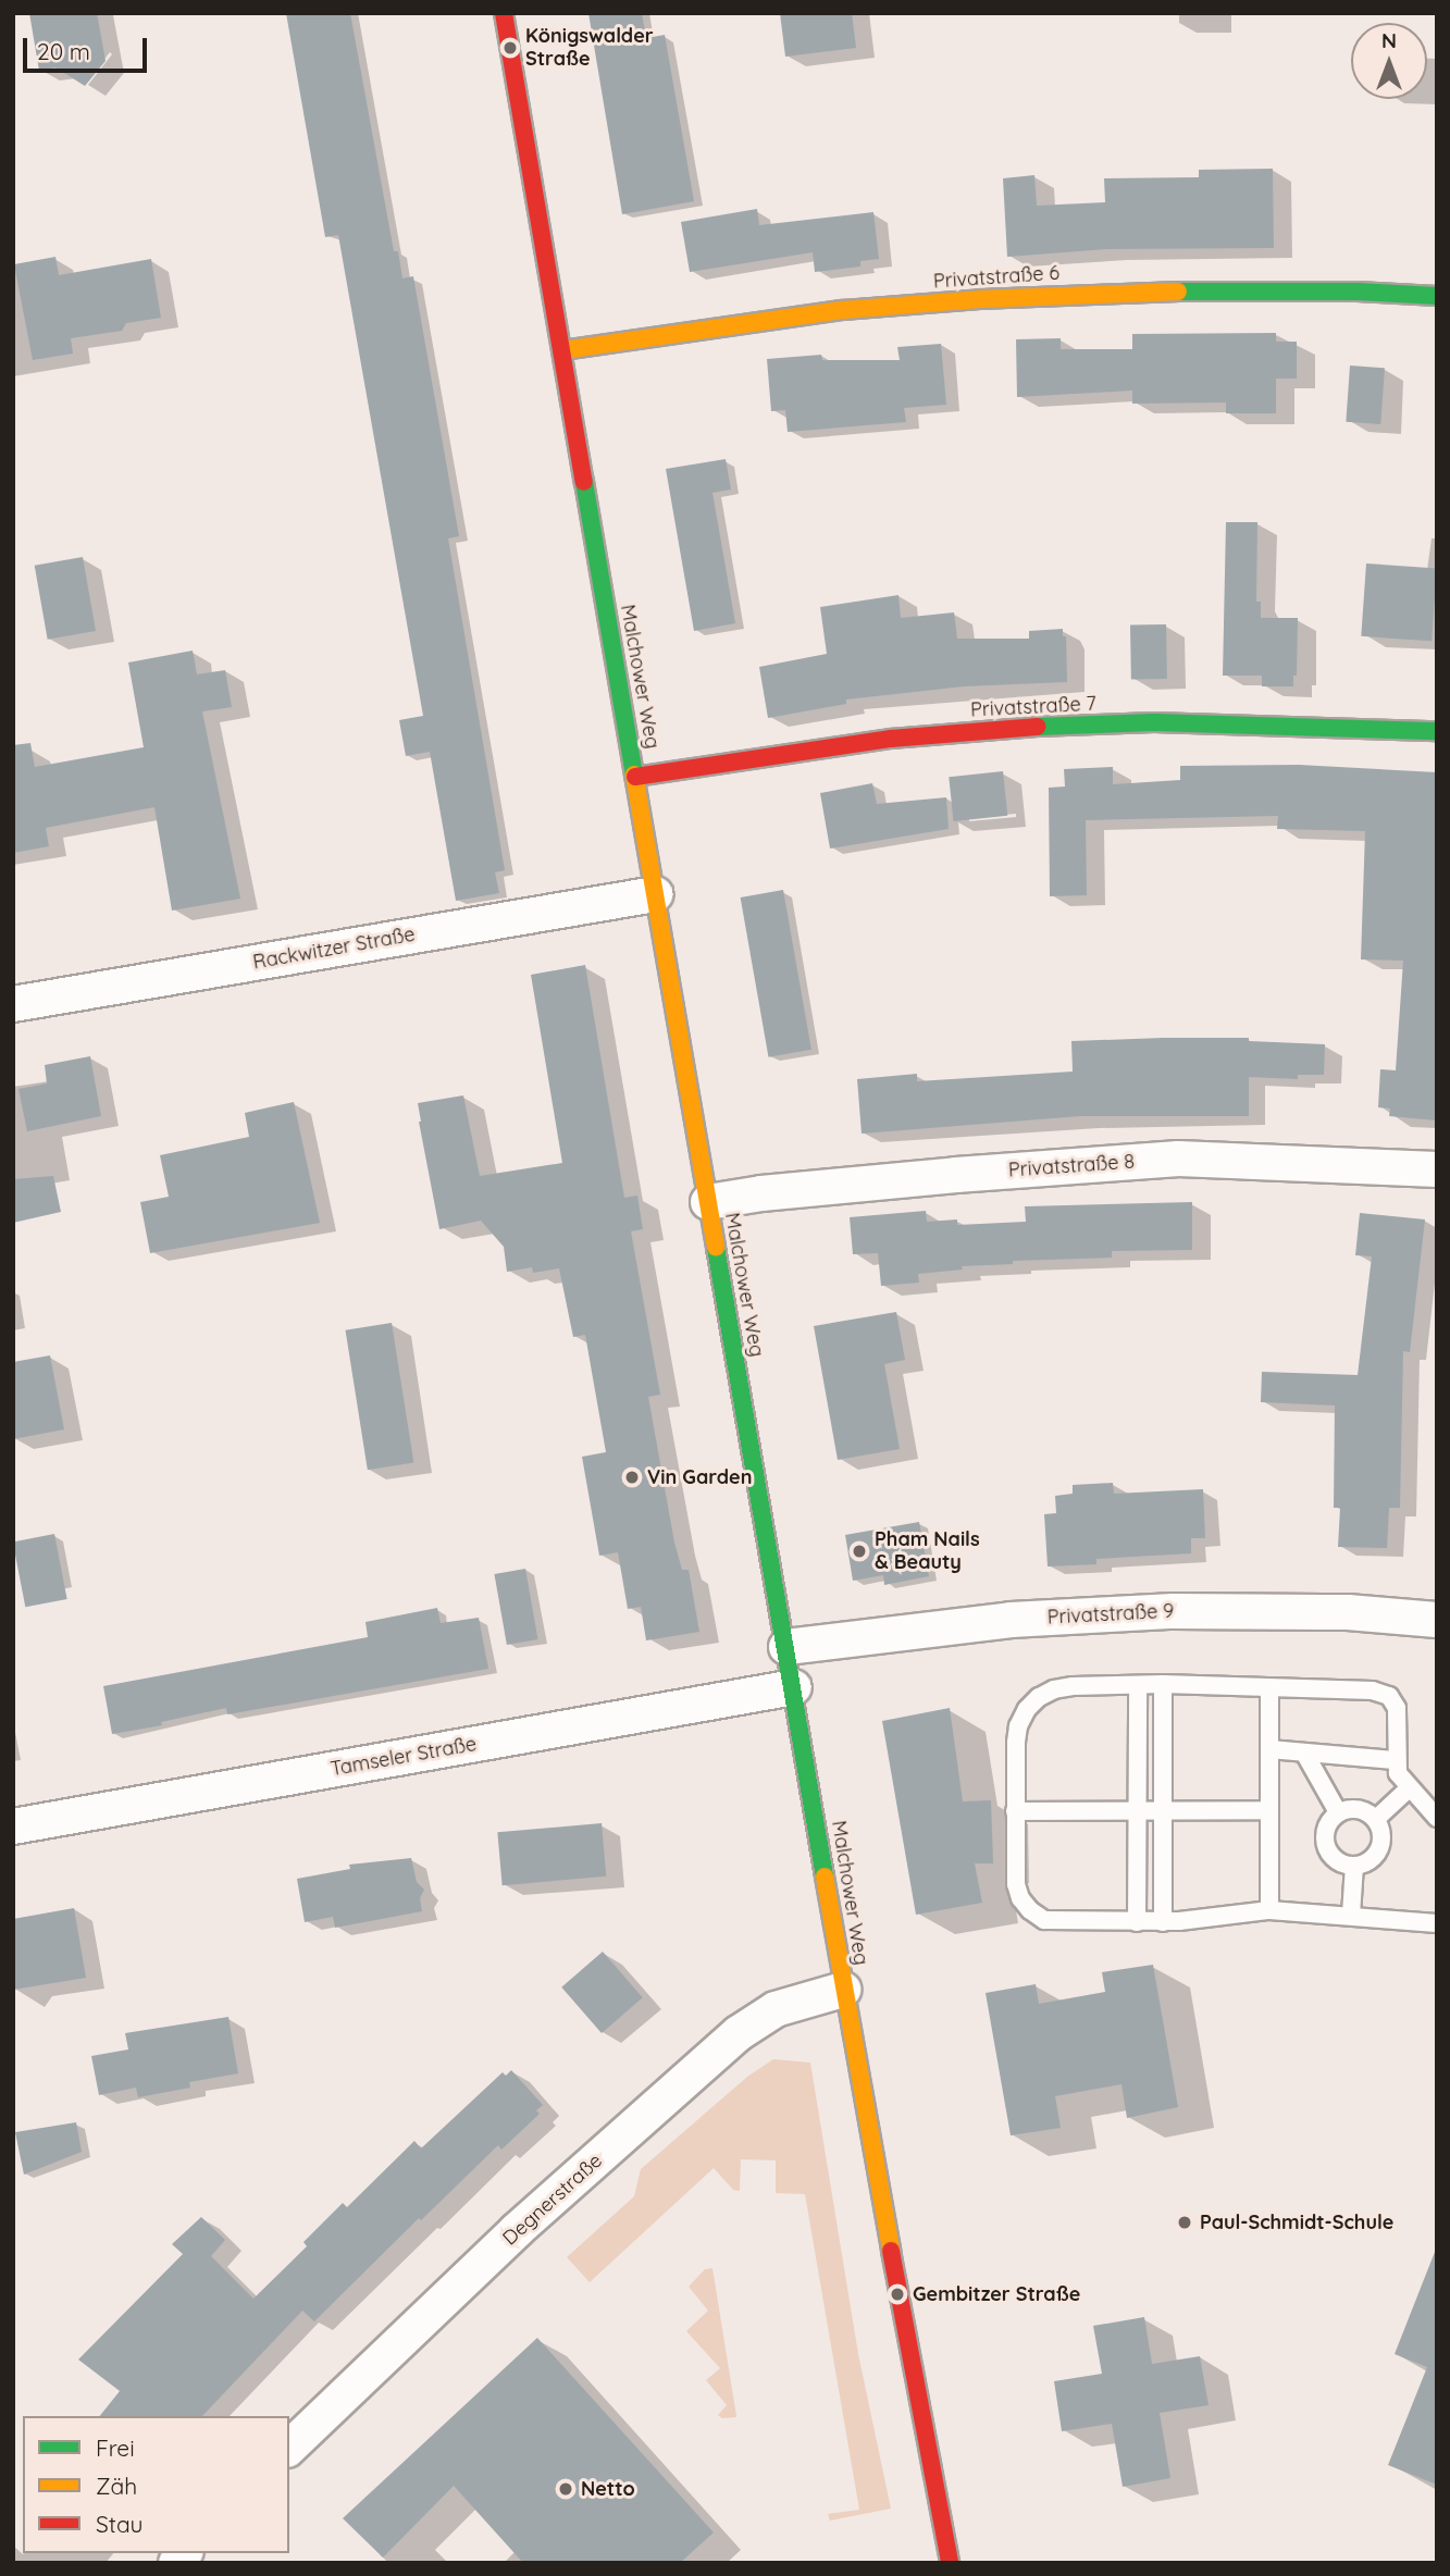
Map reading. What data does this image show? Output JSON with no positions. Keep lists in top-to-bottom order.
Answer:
{
  "streets": {
    "street": [
      "Privatstraße 6",
      "Malchower Weg",
      "Privatstraße 7",
      "Rackwitzer Straße",
      "Privatstraße 8",
      "Privatstraße 9",
      "Tamseler Straße",
      "Degnerstraße"
    ]
  },
  "crossings": [
    ["Privatstraße 6", "Malchower Weg"],
    ["Malchower Weg", "Privatstraße 7"],
    ["Malchower Weg", "Rackwitzer Straße"],
    ["Malchower Weg", "Privatstraße 8"],
    ["Malchower Weg", "Privatstraße 9"],
    ["Malchower Weg", "Tamseler Straße"],
    ["Malchower Weg", "Degnerstraße"]
  ],
  "places": [
    "Königswalder Straße",
    "Vin Garden",
    "Pham Nails & Beauty",
    "Paul-Schmidt-Schule",
    "Gembitzer Straße",
    "Netto"
  ],
  "legend": ["Frei", "Zäh", "Stau"],
  "scale_bar": "20 m",
  "north": "top"
}
